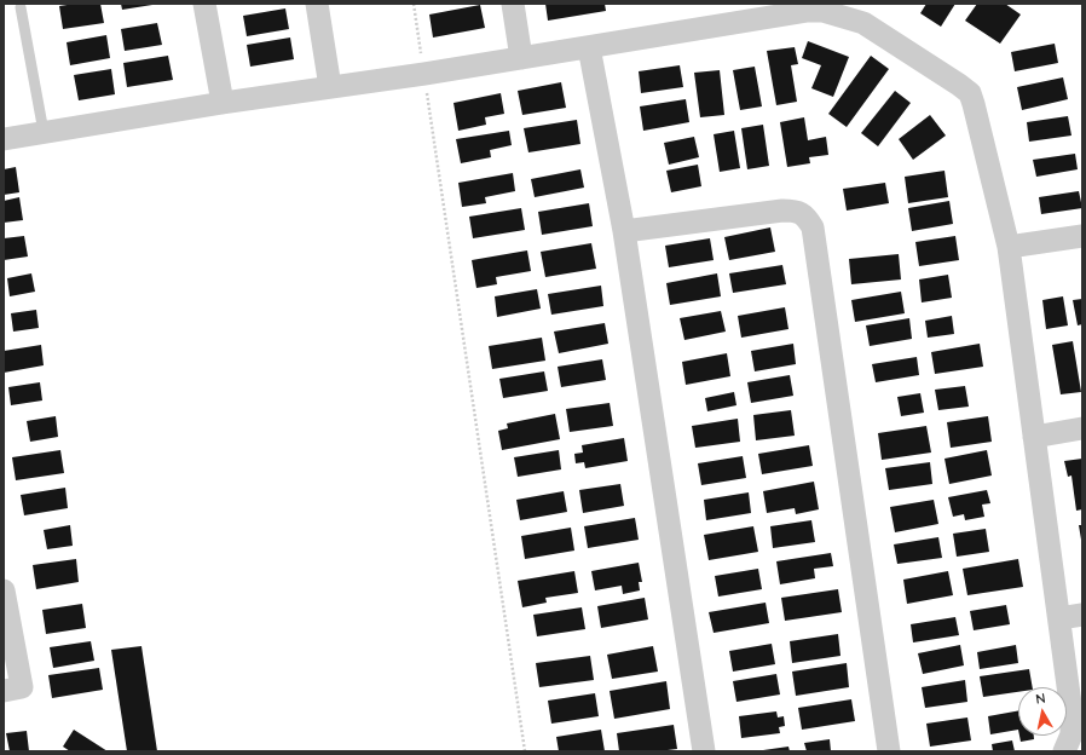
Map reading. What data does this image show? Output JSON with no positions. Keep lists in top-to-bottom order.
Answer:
{
  "north": "top"
}
